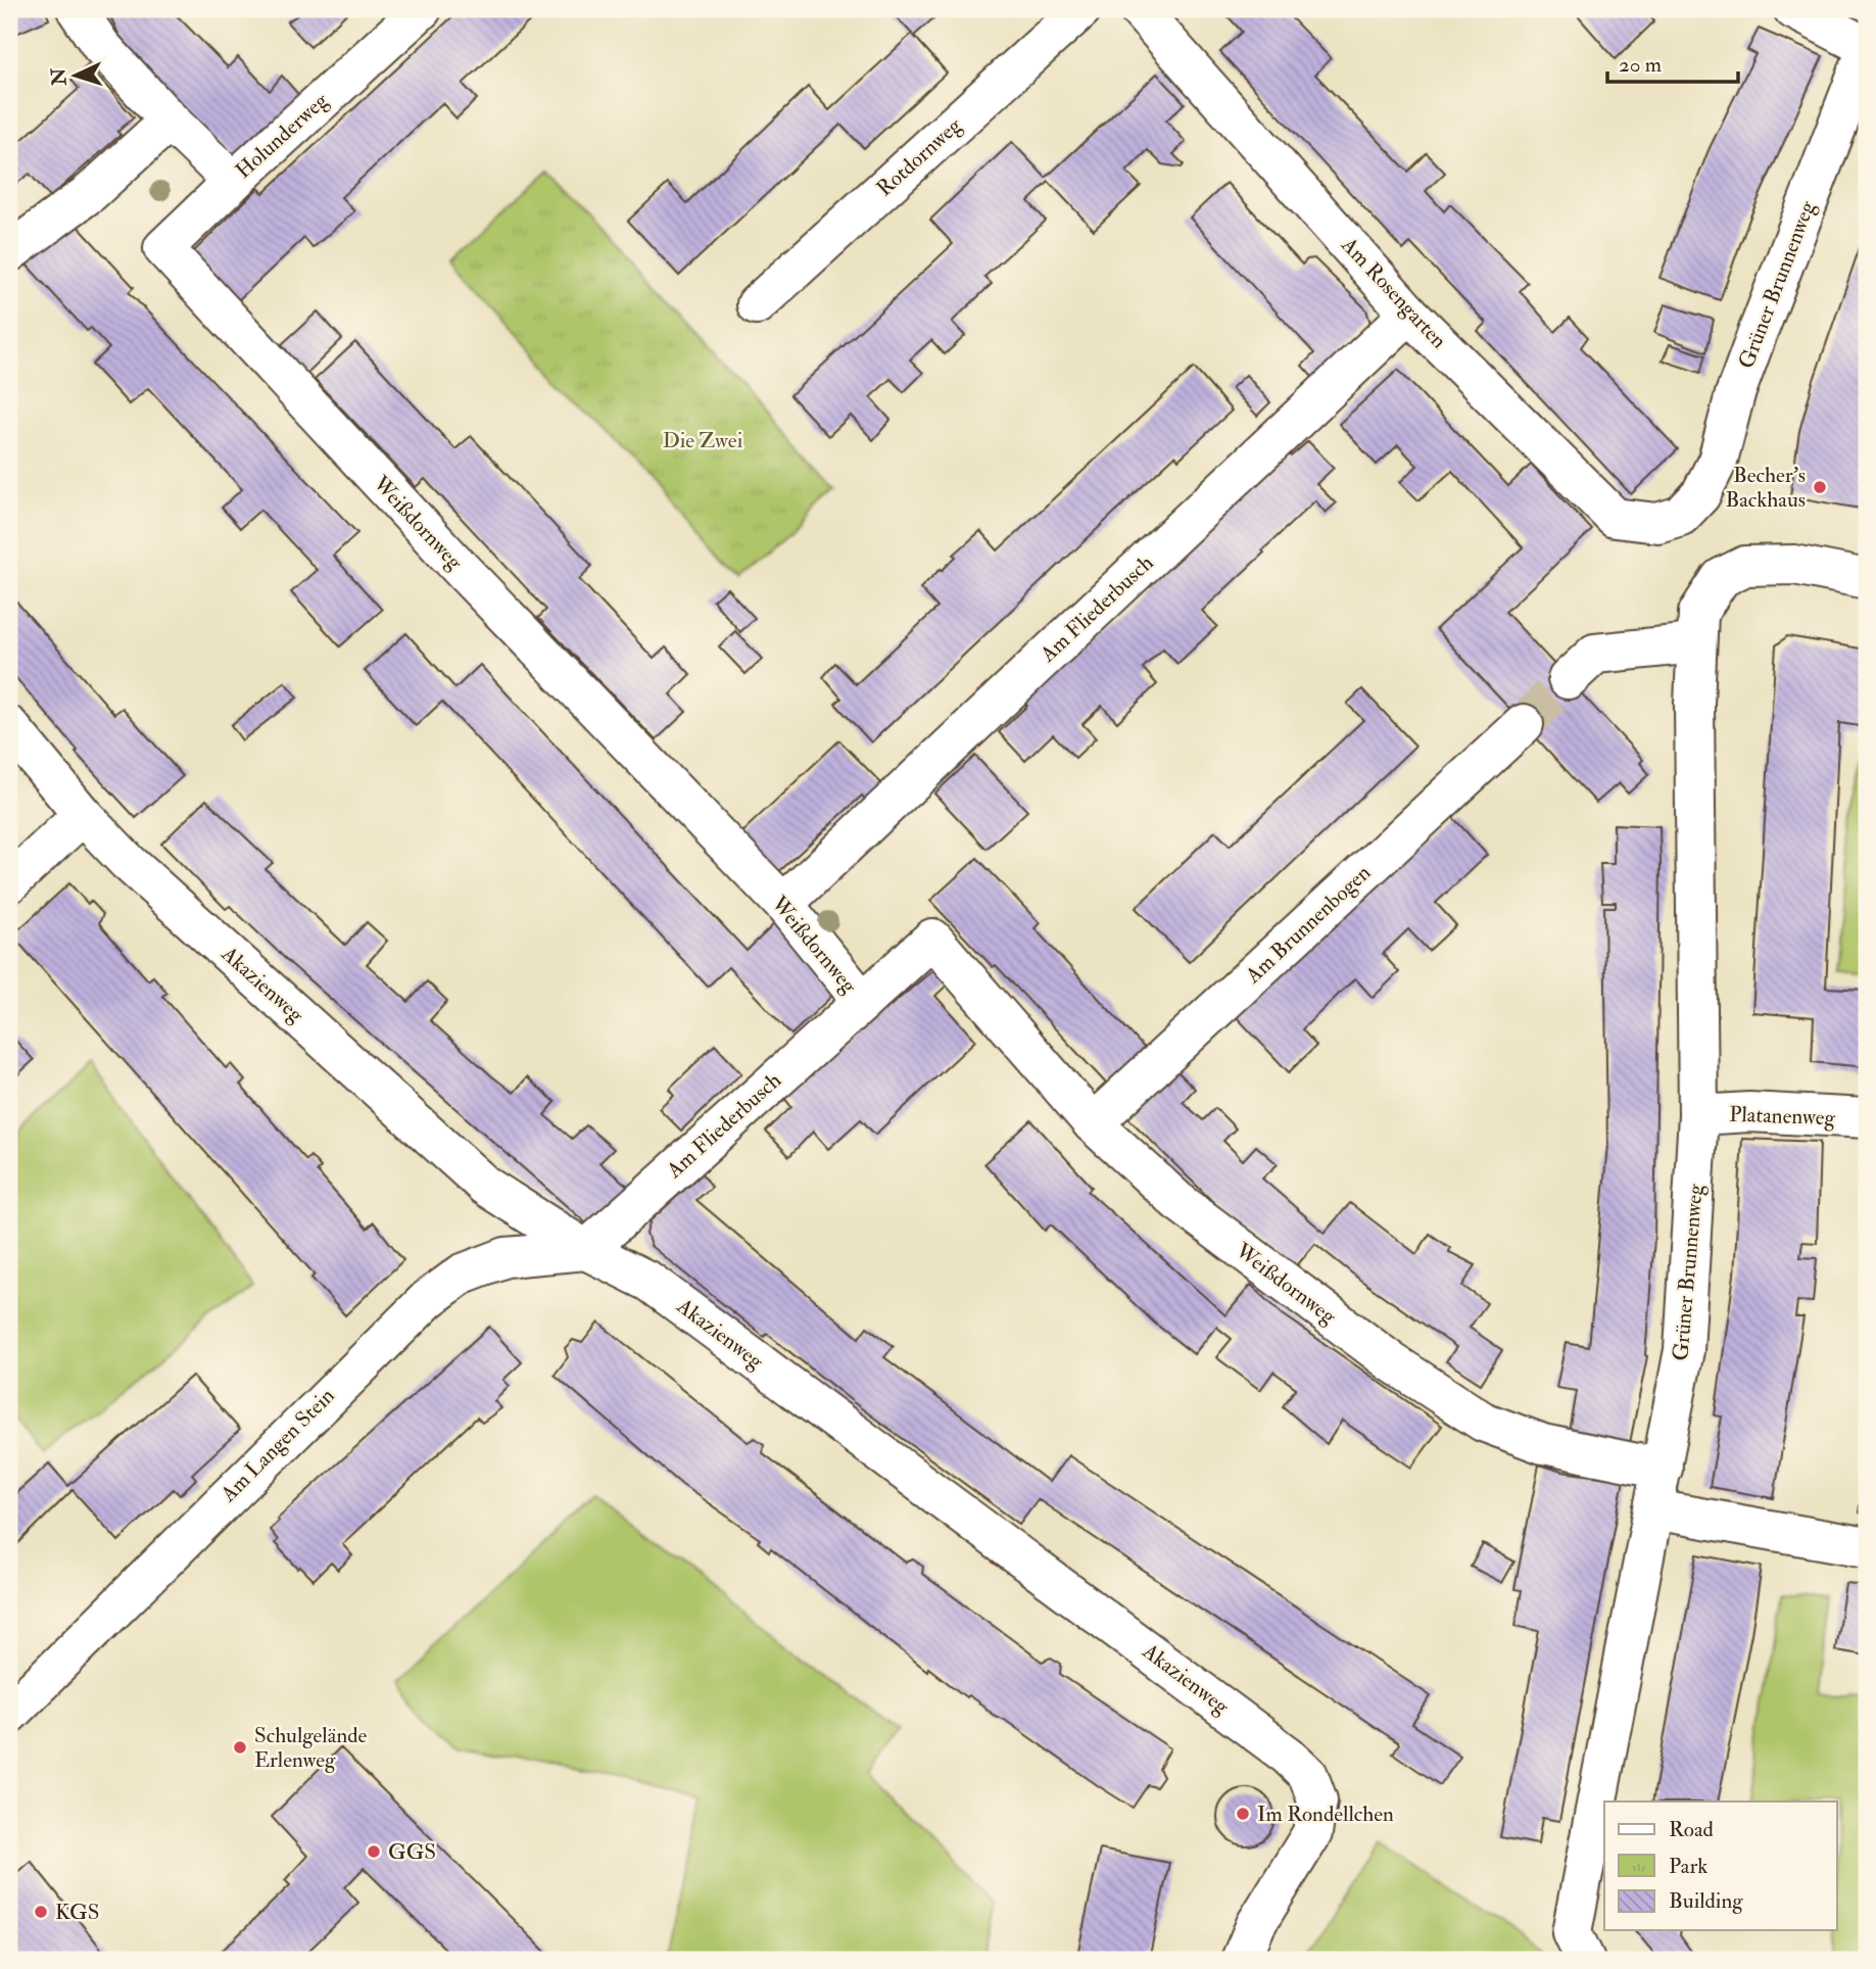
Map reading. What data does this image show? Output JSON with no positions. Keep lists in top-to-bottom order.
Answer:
{
  "streets": {
    "street": [
      "Holunderweg",
      "Rotdornweg",
      "Grüner Brunnenweg",
      "Am Rosengarten",
      "Weißdornweg",
      "Am Fliederbusch",
      "Am Brunnenbogen",
      "Akazienweg",
      "Platanenweg",
      "Am Langen Stein"
    ]
  },
  "crossings": [
    ["Holunderweg", "Weißdornweg"],
    ["Grüner Brunnenweg", "Am Rosengarten"],
    ["Grüner Brunnenweg", "Weißdornweg"],
    ["Grüner Brunnenweg", "Platanenweg"],
    ["Am Rosengarten", "Am Fliederbusch"],
    ["Weißdornweg", "Am Fliederbusch"],
    ["Weißdornweg", "Am Brunnenbogen"],
    ["Am Fliederbusch", "Akazienweg"],
    ["Am Fliederbusch", "Am Langen Stein"],
    ["Akazienweg", "Am Langen Stein"]
  ],
  "parks": ["Die Zwei"],
  "places": [
    "Becher's Backhaus",
    "Schulgelände Erlenweg",
    "Im Rondellchen",
    "GGS",
    "KGS"
  ],
  "legend": ["Road", "Park", "Building"],
  "scale_bar": "20 m",
  "north": "left"
}
